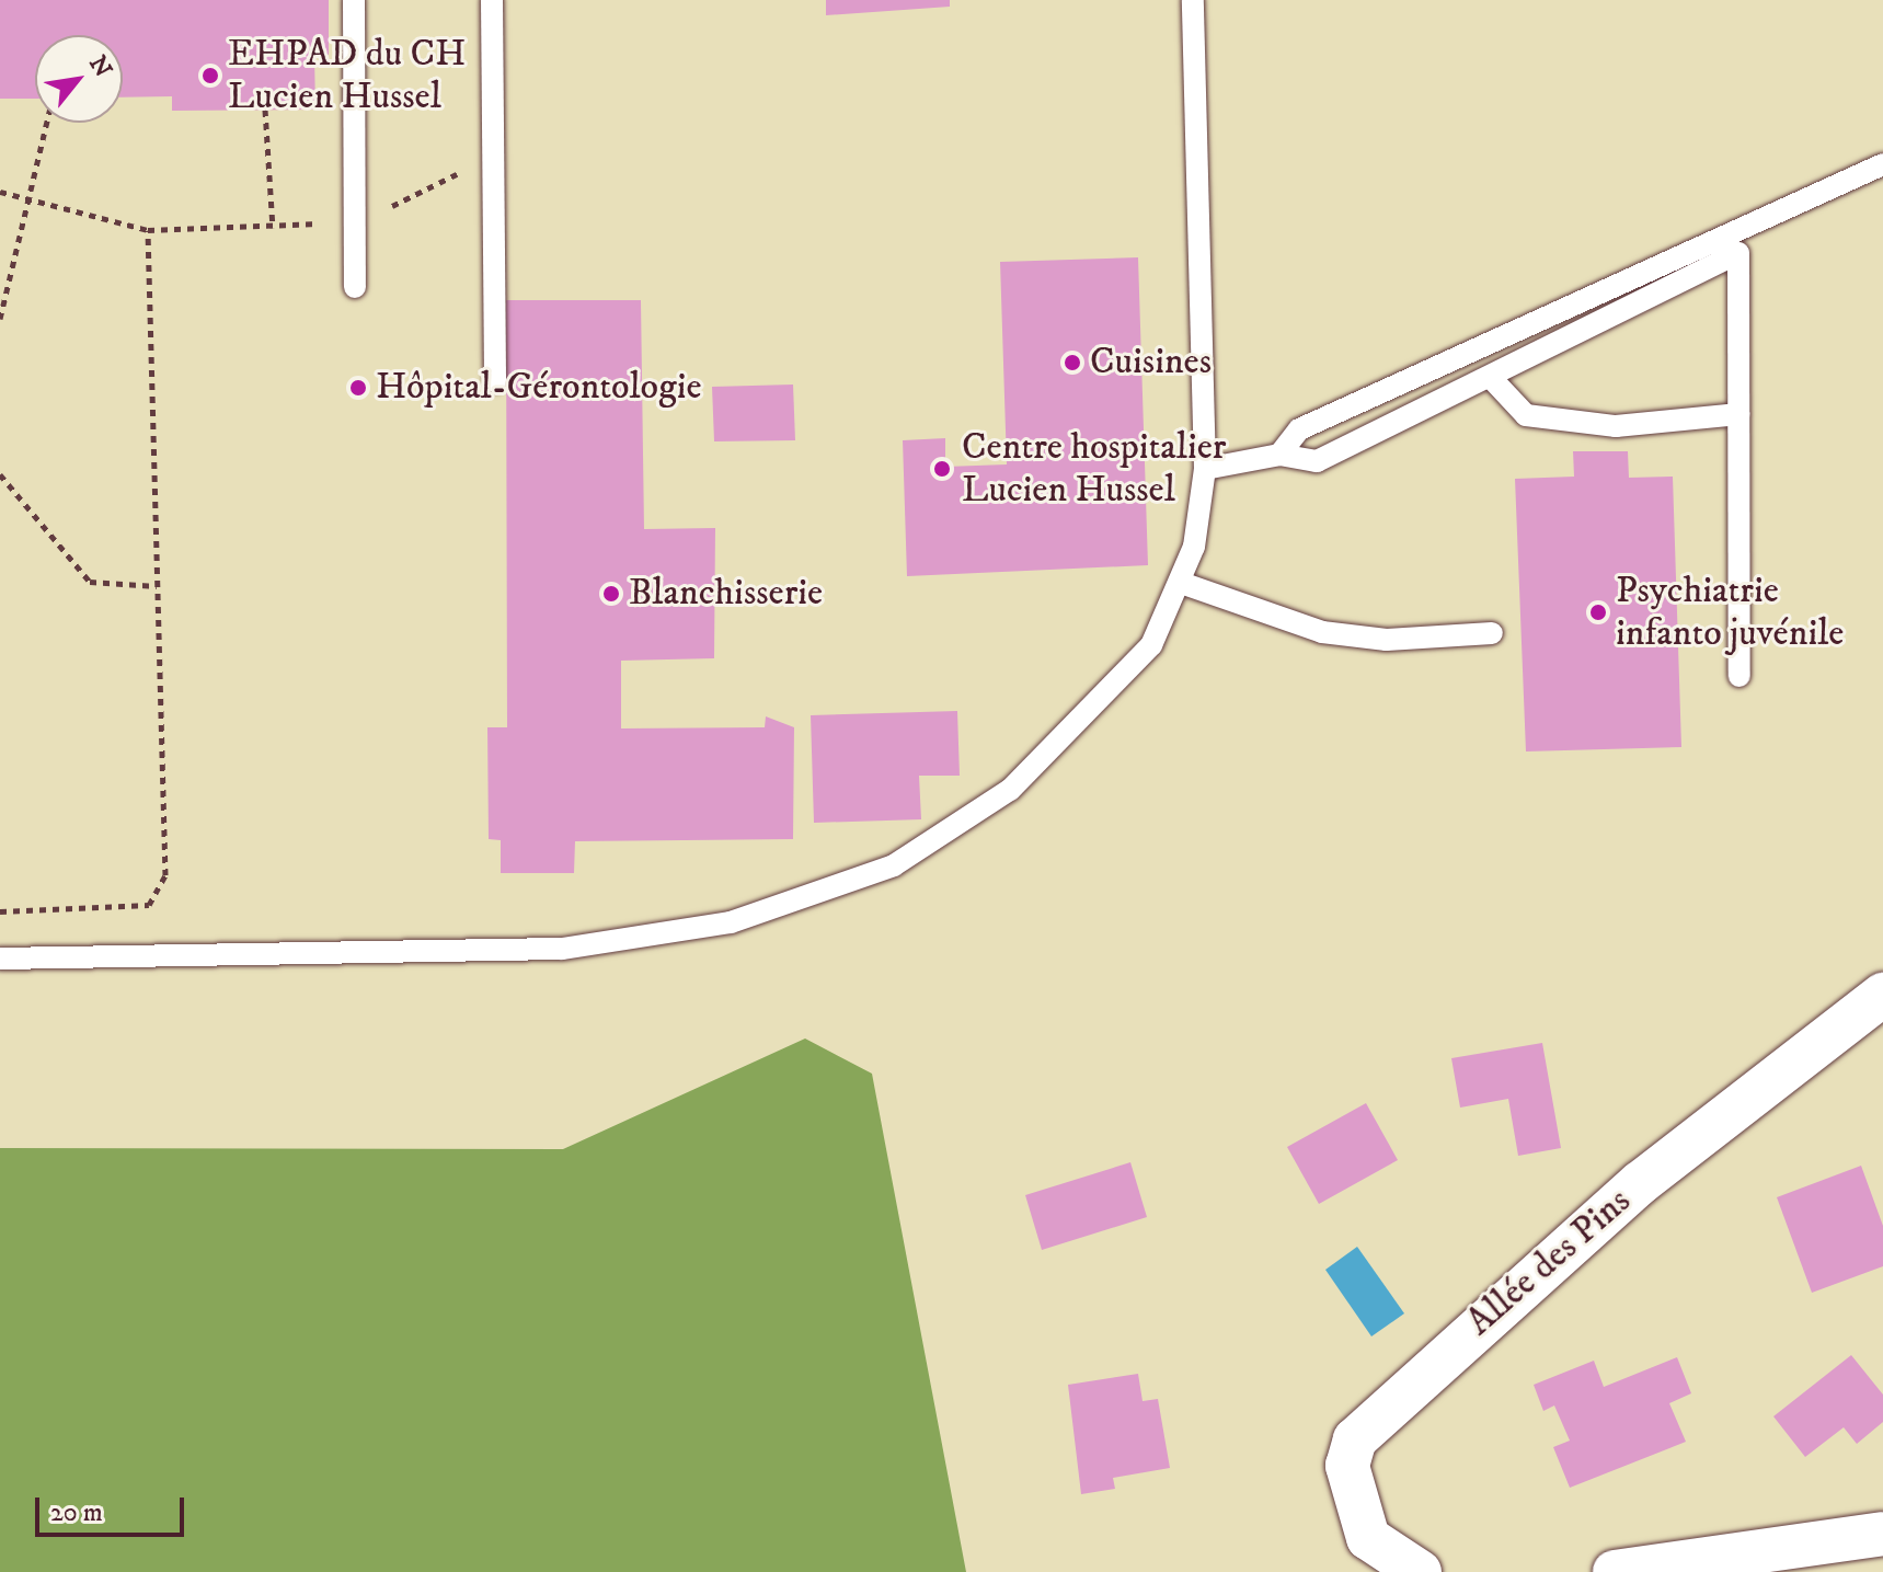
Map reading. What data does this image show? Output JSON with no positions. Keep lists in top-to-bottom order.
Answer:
{
  "streets": {
    "street": ["Allée des Pins"]
  },
  "places": [
    "EHPAD du CH Lucien Hussel",
    "Cuisines",
    "Hôpital-Gérontologie",
    "Centre hospitalier Lucien Hussel",
    "Blanchisserie",
    "Psychiatrie infanto juvénile"
  ],
  "scale_bar": "20 m",
  "north": "top right"
}
